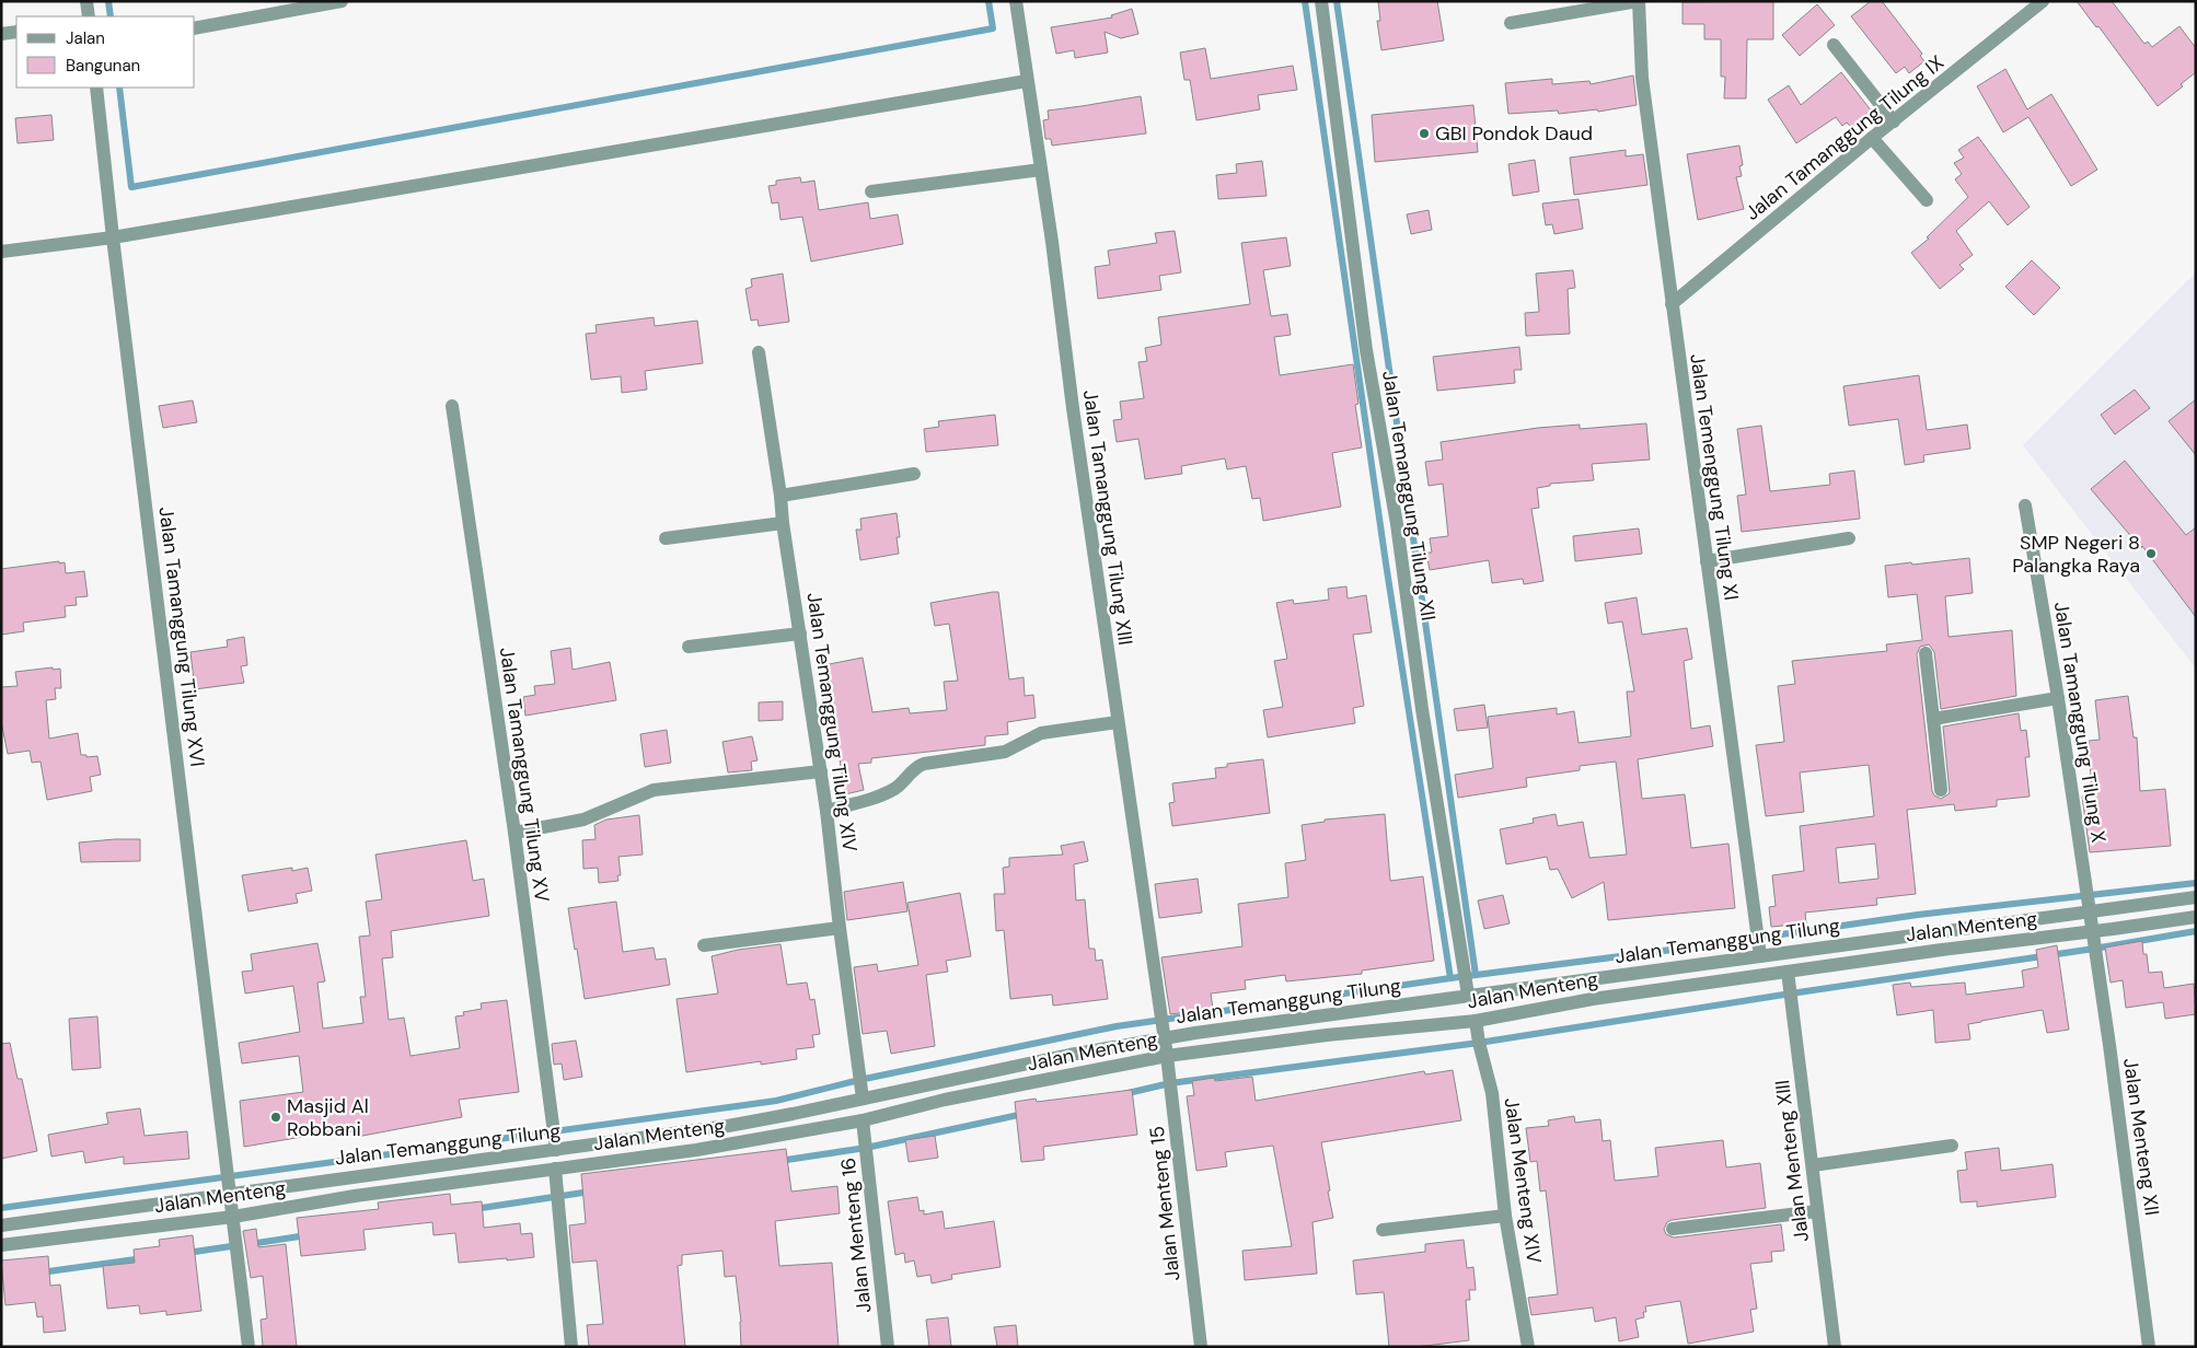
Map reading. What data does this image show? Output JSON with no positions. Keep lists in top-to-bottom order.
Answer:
{
  "streets": {
    "street": [
      "Jalan Tamanggung Tilung IX",
      "Jalan Temenggung Tilung XI",
      "Jalan Temanggung Tilung XII",
      "Jalan Tamanggung Tilung XIII",
      "Jalan Tamanggung Tilung XVI",
      "Jalan Temanggung Tilung XIV",
      "Jalan Tamanggung Tilung X",
      "Jalan Tamanggung Tilung XV",
      "Jalan Menteng",
      "Jalan Temanggung Tilung",
      "Jalan Menteng XII",
      "Jalan Menteng XIII",
      "Jalan Menteng XIV",
      "Jalan Menteng 15",
      "Jalan Menteng 16"
    ]
  },
  "crossings": [
    ["Jalan Tamanggung Tilung IX", "Jalan Temenggung Tilung XI"],
    ["Jalan Temenggung Tilung XI", "Jalan Temanggung Tilung"],
    ["Jalan Temanggung Tilung XII", "Jalan Temanggung Tilung"],
    ["Jalan Tamanggung Tilung XIII", "Jalan Temanggung Tilung"],
    ["Jalan Tamanggung Tilung XIII", "Jalan Menteng 15"],
    ["Jalan Tamanggung Tilung XVI", "Jalan Menteng"],
    ["Jalan Tamanggung Tilung XVI", "Jalan Temanggung Tilung"],
    ["Jalan Temanggung Tilung XIV", "Jalan Temanggung Tilung"],
    ["Jalan Tamanggung Tilung X", "Jalan Menteng"],
    ["Jalan Tamanggung Tilung X", "Jalan Temanggung Tilung"],
    ["Jalan Tamanggung Tilung X", "Jalan Menteng XII"],
    ["Jalan Tamanggung Tilung XV", "Jalan Temanggung Tilung"],
    ["Jalan Menteng", "Jalan Menteng XII"],
    ["Jalan Menteng", "Jalan Menteng XIII"],
    ["Jalan Menteng", "Jalan Menteng XIV"],
    ["Jalan Menteng", "Jalan Menteng 15"],
    ["Jalan Menteng", "Jalan Menteng 16"],
    ["Jalan Temanggung Tilung", "Jalan Menteng 15"]
  ],
  "places": ["GBI Pondok Daud", "SMP Negeri 8 Palangka Raya", "Masjid Al Robbani"],
  "legend": ["Jalan", "Bangunan"]
}
